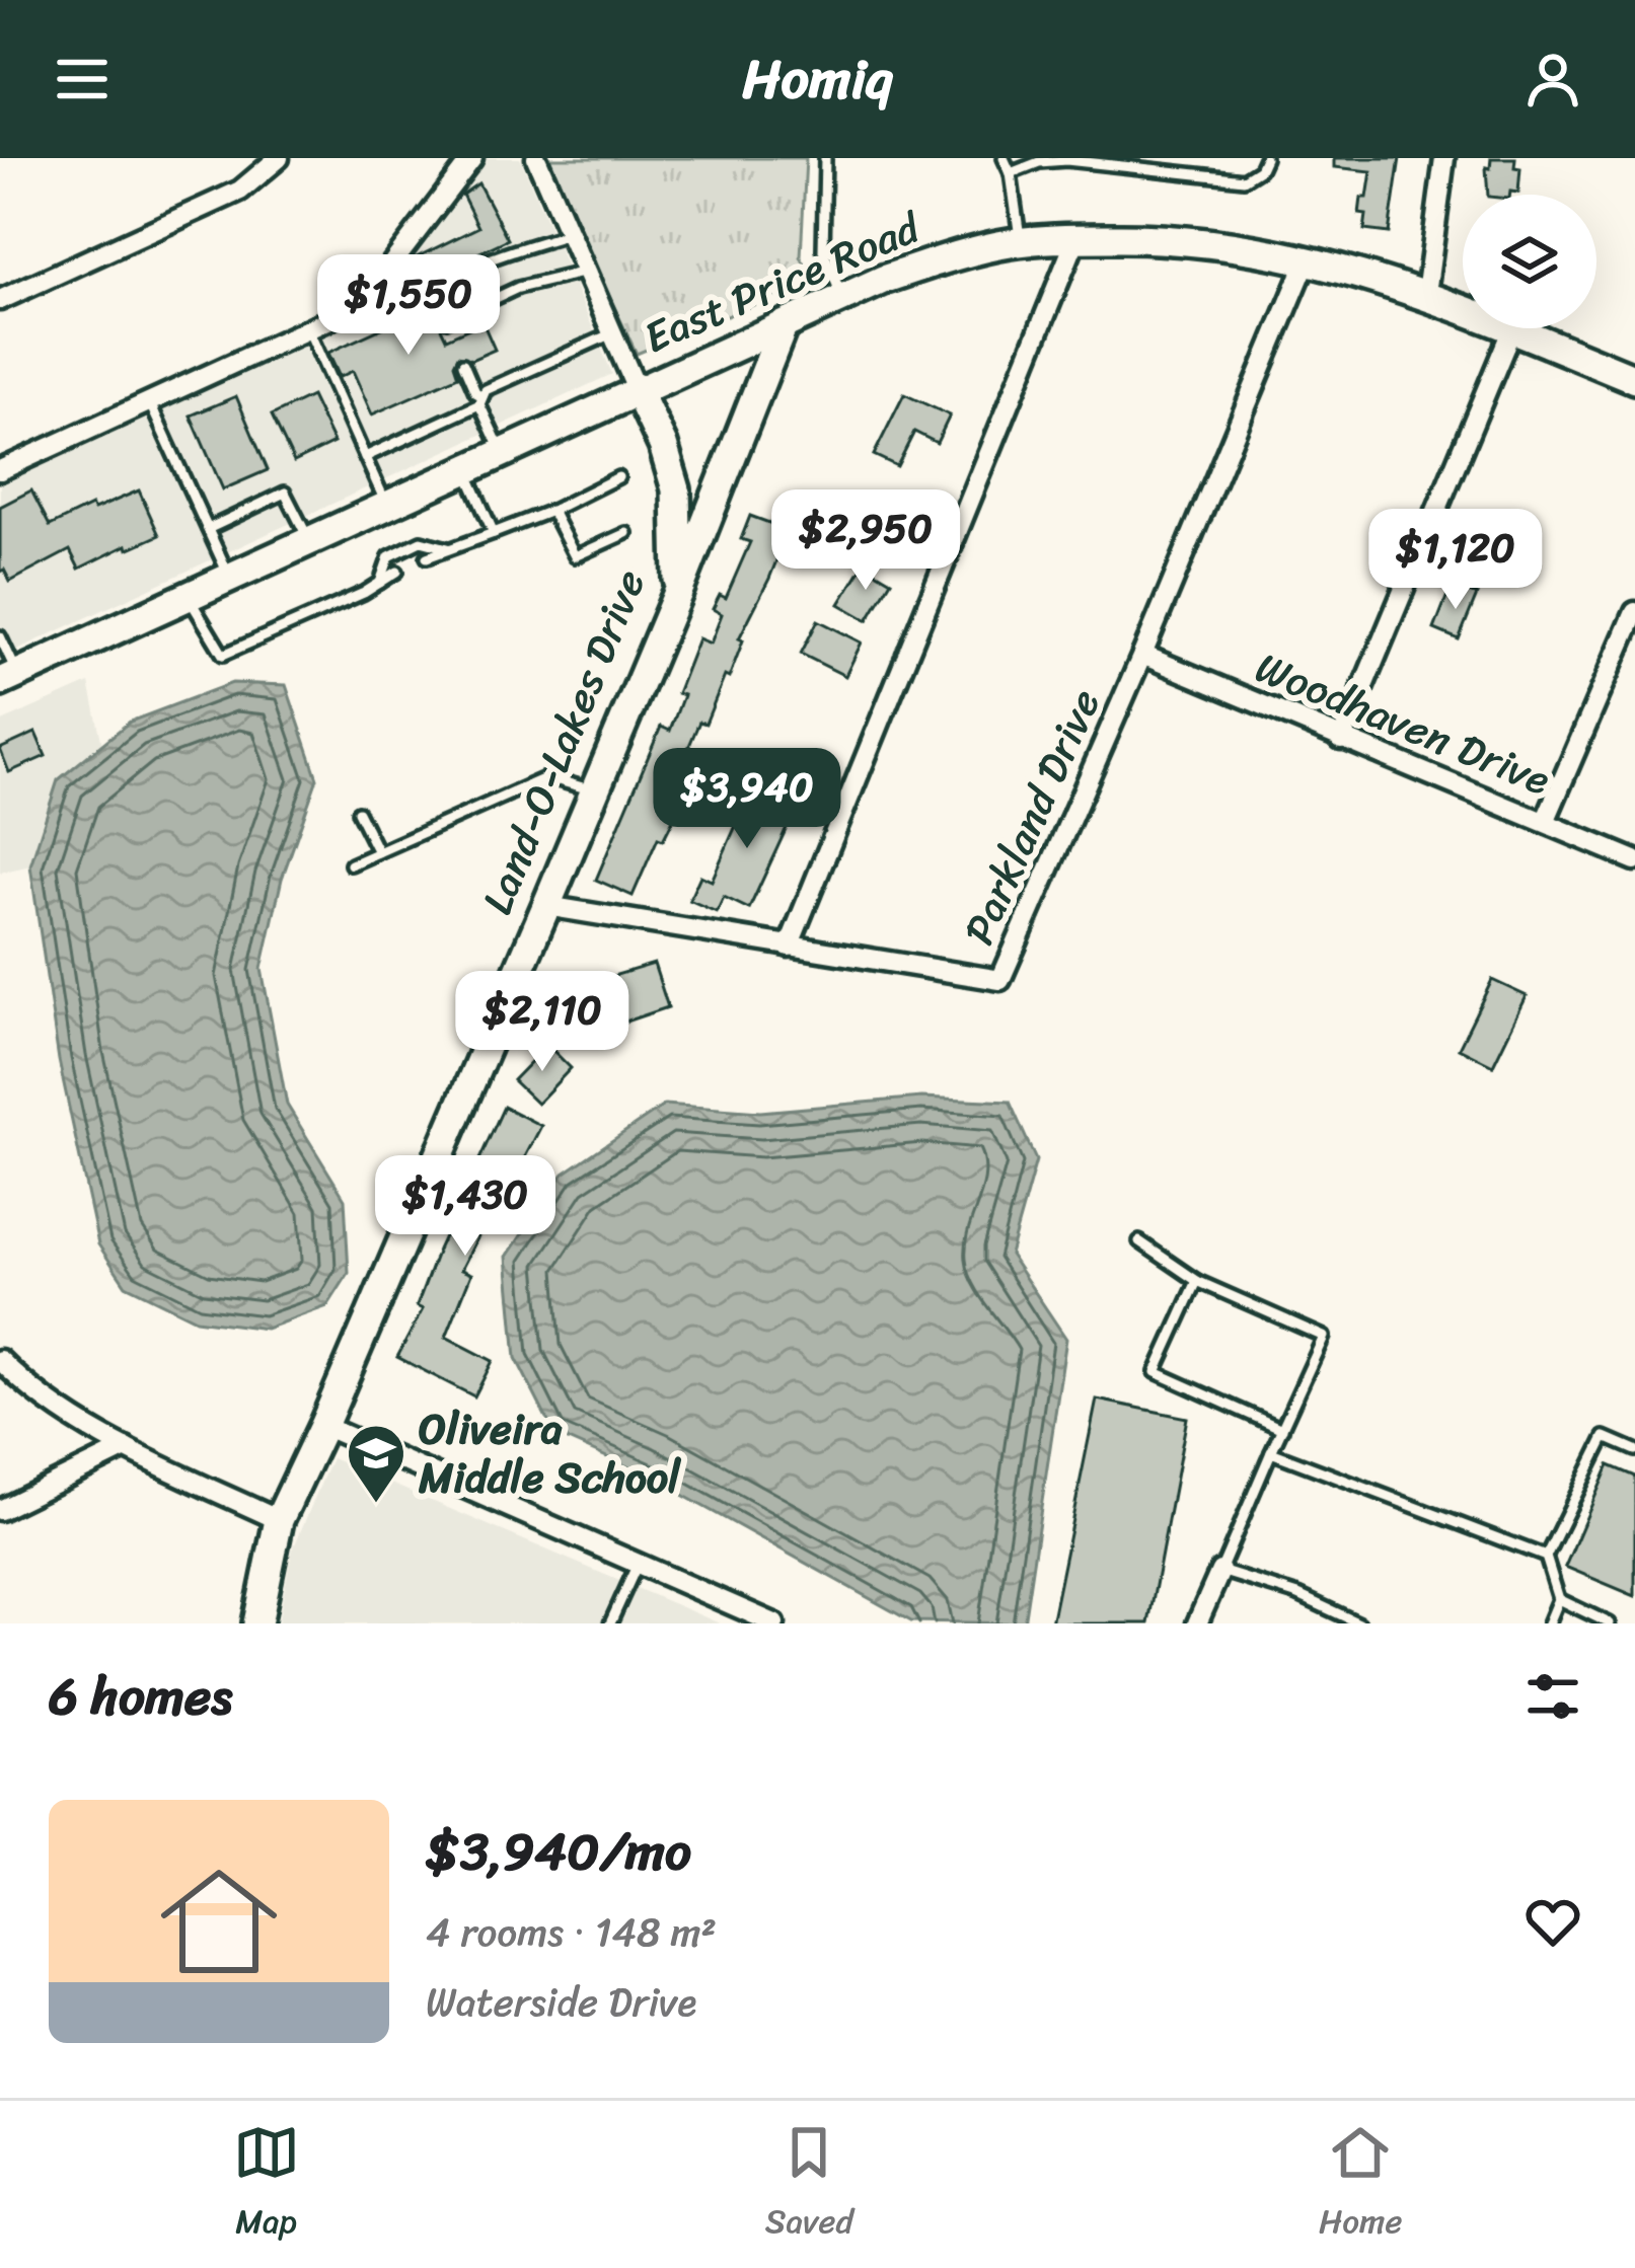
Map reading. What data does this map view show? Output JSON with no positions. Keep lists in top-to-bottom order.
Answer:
{
  "streets": {
    "main road": ["East Price Road", "Land-O-Lakes Drive"],
    "street": ["Woodhaven Drive", "Parkland Drive"]
  },
  "crossings": [
    ["East Price Road", "Land-O-Lakes Drive"],
    ["East Price Road", "Parkland Drive"],
    ["Woodhaven Drive", "Parkland Drive"],
    ["Land-O-Lakes Drive", "Parkland Drive"]
  ],
  "places": {
    "school or university": ["Oliveira Middle School"]
  },
  "page": {
    "header": "Homiq",
    "price": [
      "$1,550",
      "$2,950",
      "$1,120",
      "$3,940",
      "$2,110",
      "$1,430"
    ],
    "heading": "6 homes",
    "list": [
      {
        "name": "$3,940/mo",
        "note": "4 rooms · 148 m² · Waterside Drive"
      }
    ],
    "tabs": ["Map", "Saved", "Home"]
  }
}
